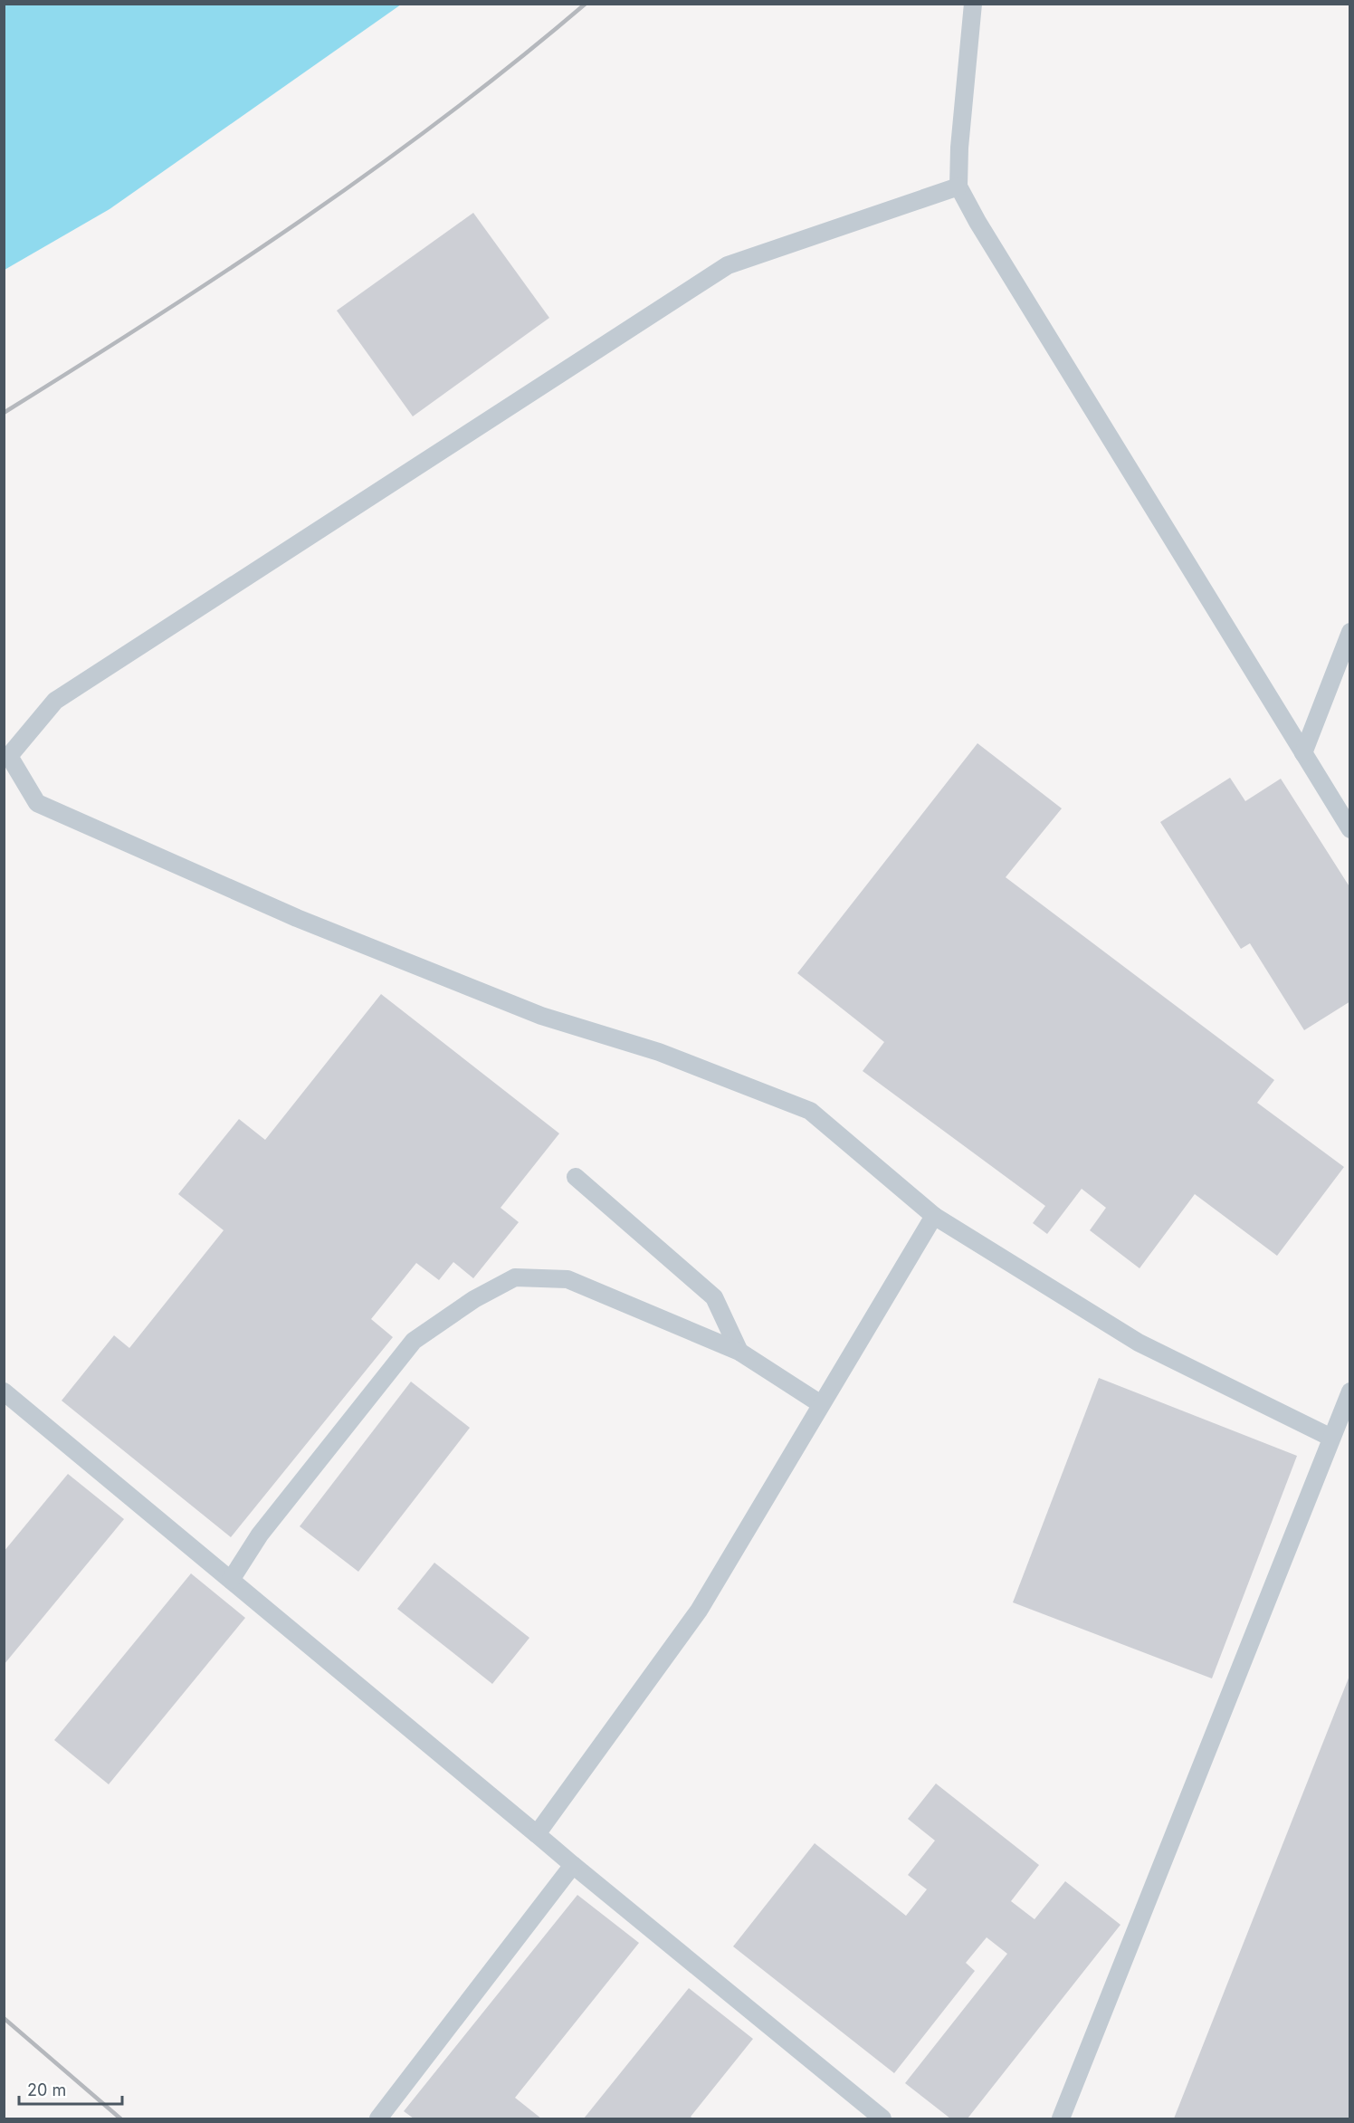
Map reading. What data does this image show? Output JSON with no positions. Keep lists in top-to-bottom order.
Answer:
{
  "scale_bar": "20 m"
}
